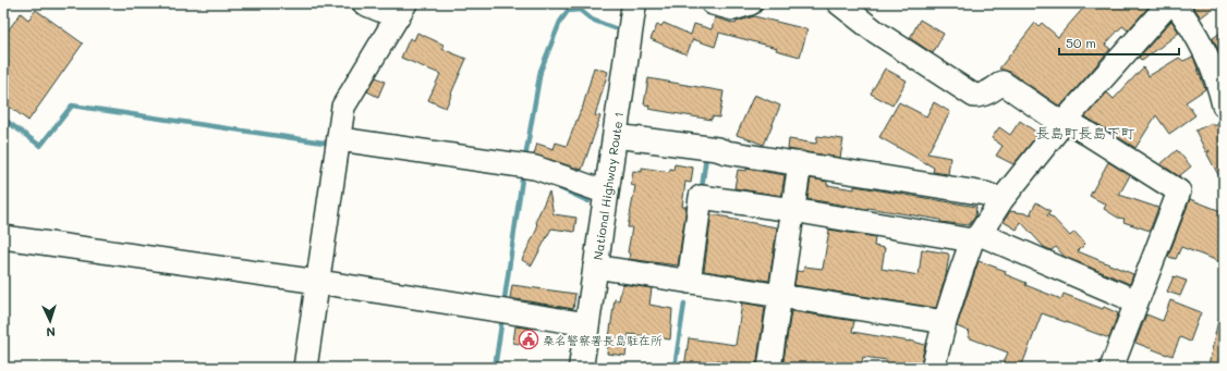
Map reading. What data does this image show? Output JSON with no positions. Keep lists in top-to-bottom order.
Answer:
{
  "streets": {
    "highway": ["National Highway Route 1"]
  },
  "districts": ["長島町長島下町"],
  "places": {
    "public building": ["桑名警察署長島駐在所"]
  },
  "scale_bar": "50 m",
  "north": "bottom"
}
